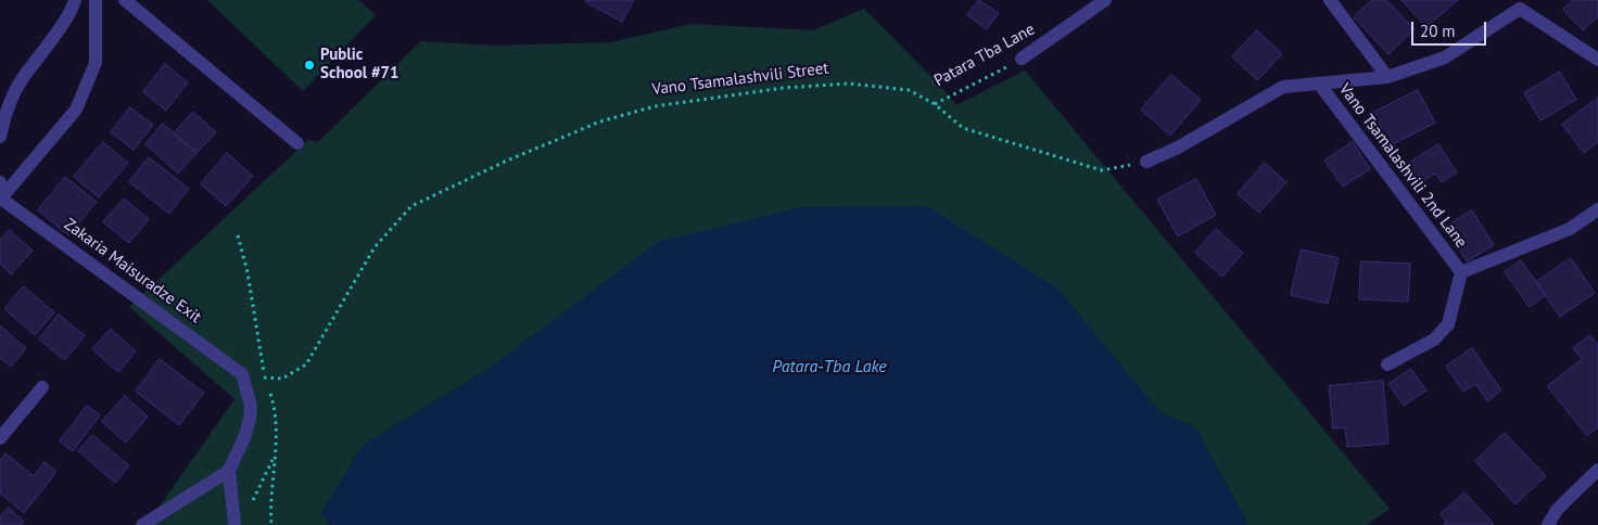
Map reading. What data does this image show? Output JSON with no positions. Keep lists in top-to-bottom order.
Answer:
{
  "streets": {
    "street": ["Patara Tba Lane", "Vano Tsamalashvili 2nd Lane", "Zakaria Maisuradze Exit"],
    "path": ["Vano Tsamalashvili Street"]
  },
  "crossings": [
    ["Patara Tba Lane", "Vano Tsamalashvili Street"],
    ["Vano Tsamalashvili Street", "Zakaria Maisuradze Exit"]
  ],
  "water": ["Patara-Tba Lake"],
  "places": ["Public School #71"],
  "scale_bar": "20 m"
}
